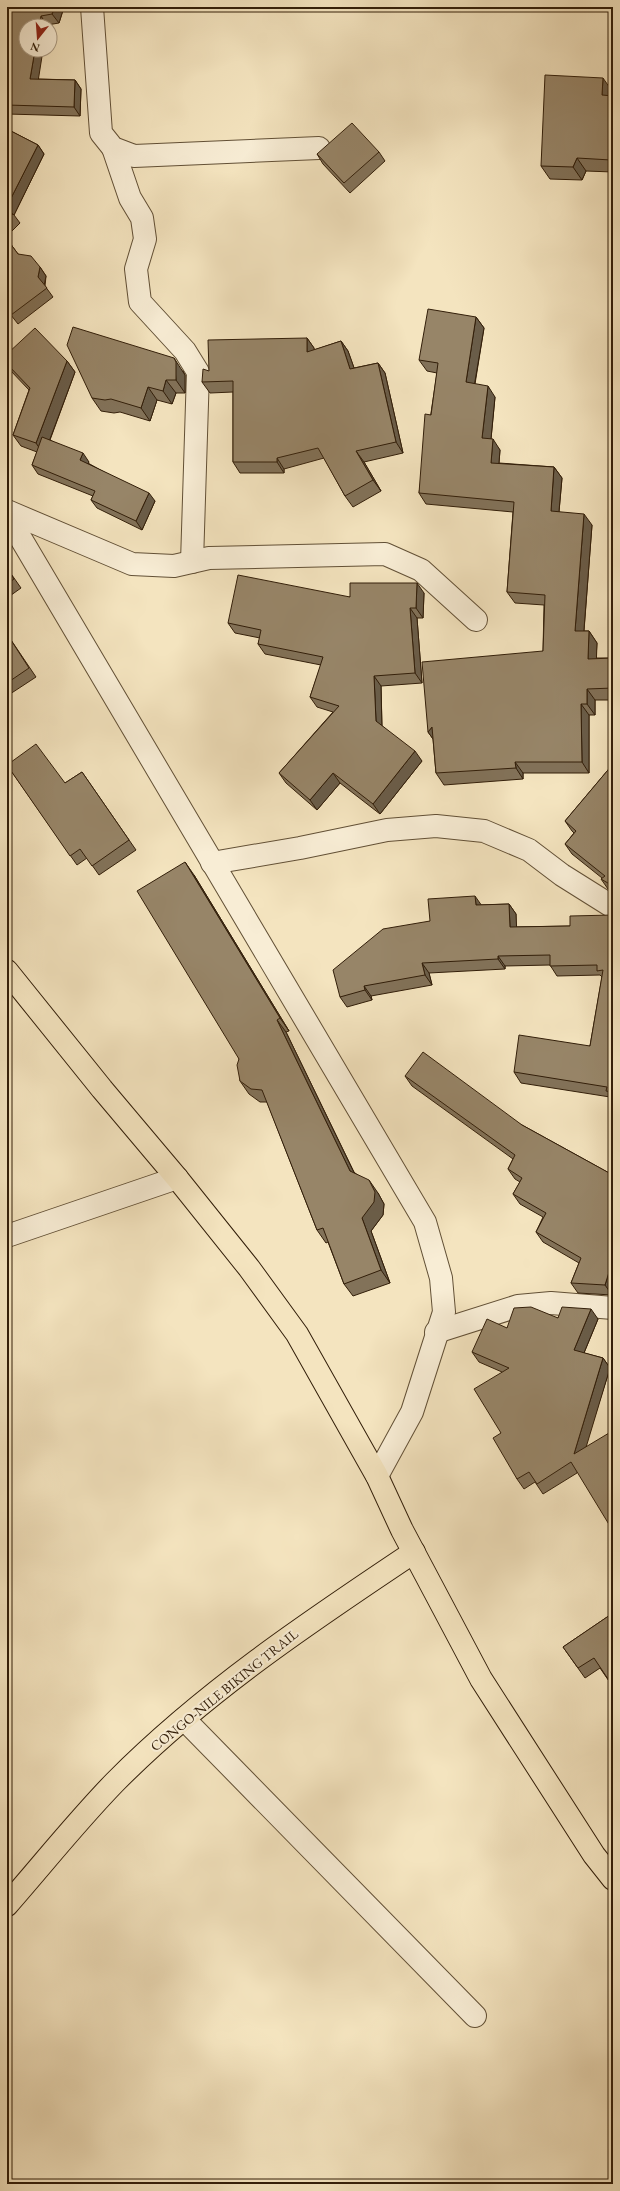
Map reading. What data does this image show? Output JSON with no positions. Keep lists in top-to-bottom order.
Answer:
{
  "streets": {
    "main road": ["CONGO-NILE BIKING TRAIL"]
  },
  "north": "bottom"
}
